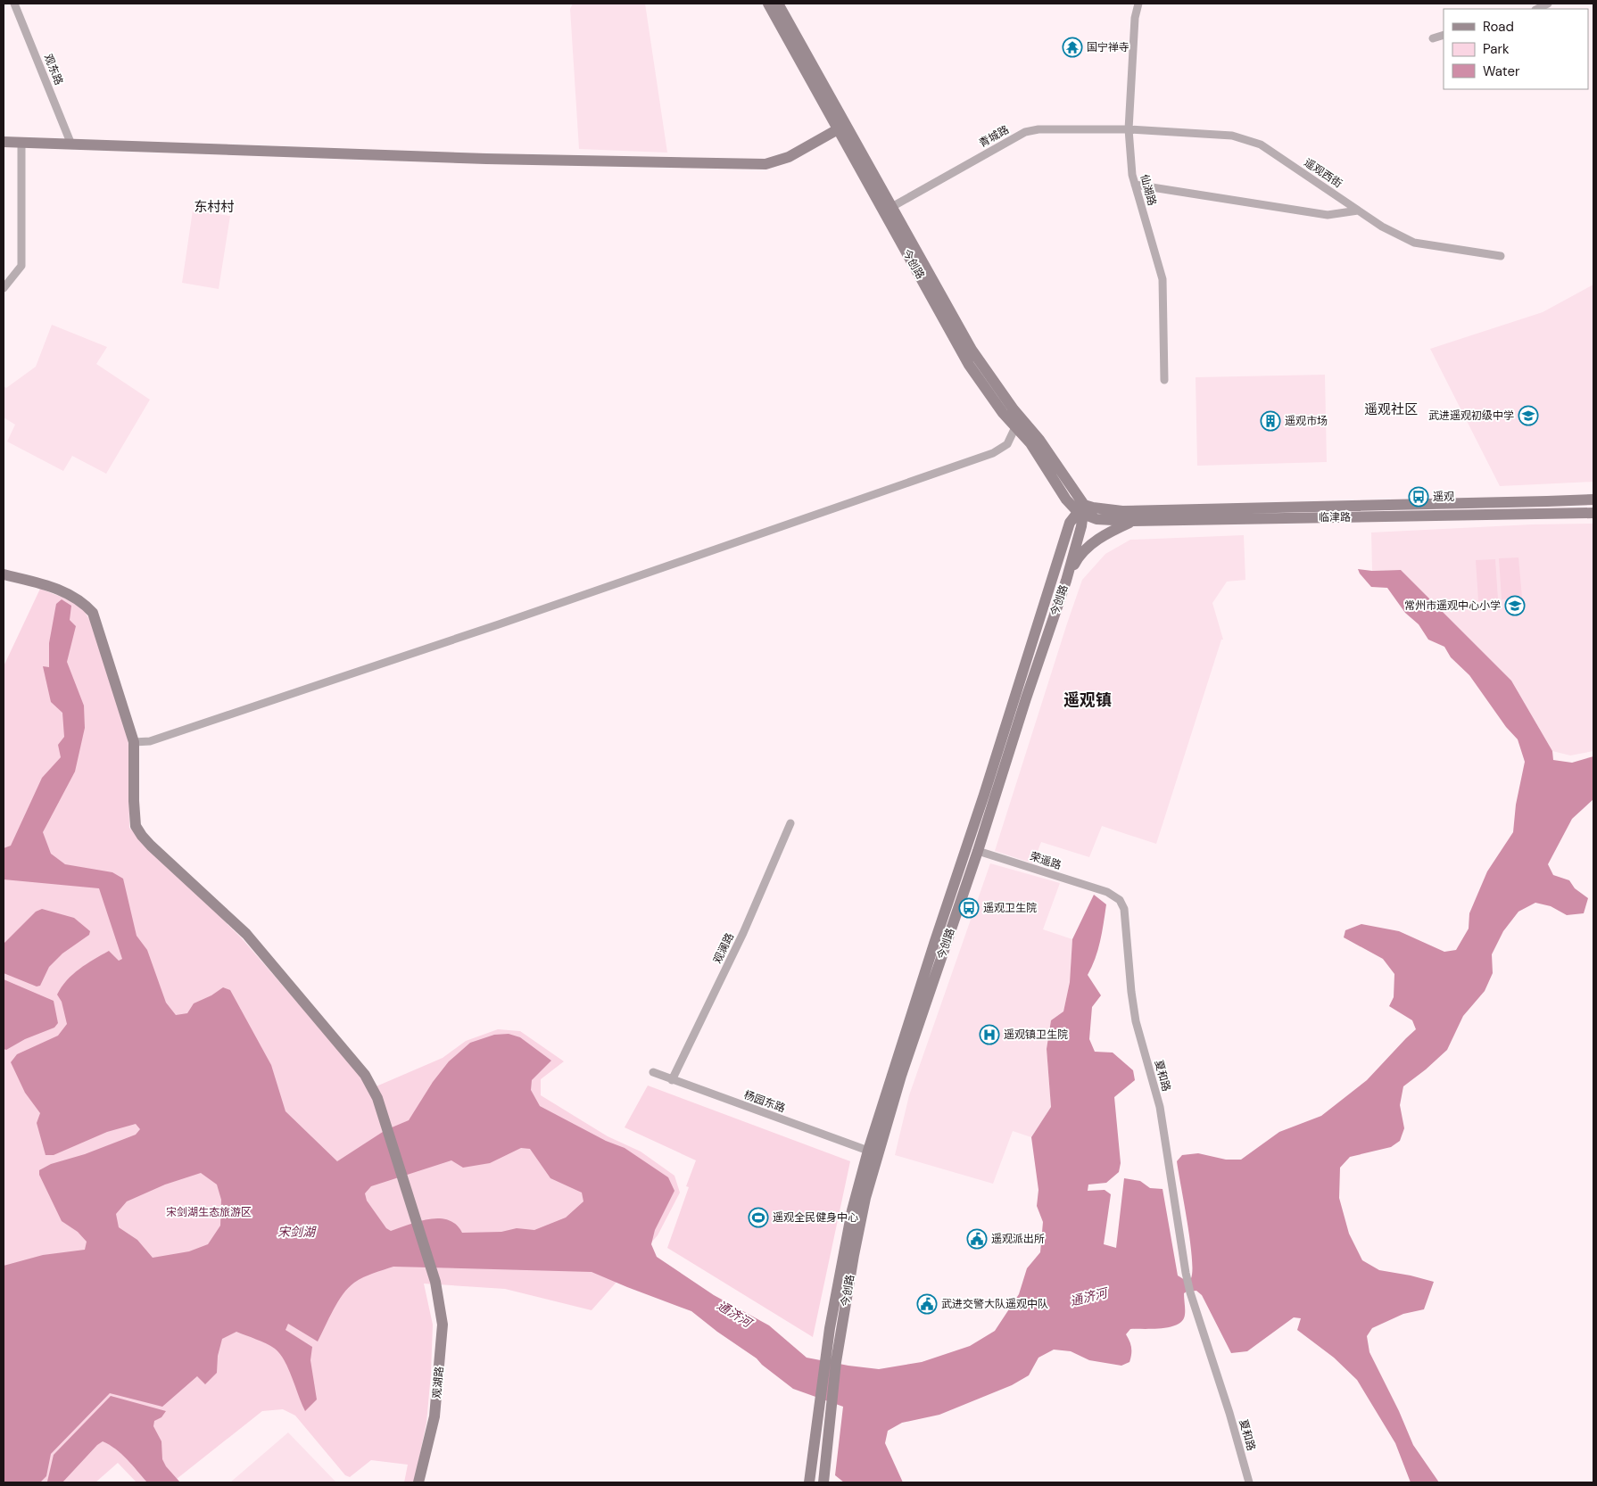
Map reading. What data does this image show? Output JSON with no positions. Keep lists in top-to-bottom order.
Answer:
{
  "streets": {
    "main road": ["今创路", "临津路", "观湖路"],
    "street": [
      "观东路",
      "青城路",
      "遥观西街",
      "仙湖路",
      "荣遥路",
      "观澜路",
      "夏和路",
      "杨园东路"
    ]
  },
  "crossings": [
    ["青城路", "遥观西街"],
    ["青城路", "仙湖路"],
    ["青城路", "今创路"],
    ["遥观西街", "仙湖路"],
    ["今创路", "临津路"],
    ["今创路", "荣遥路"],
    ["今创路", "杨园东路"],
    ["荣遥路", "夏和路"],
    ["观澜路", "杨园东路"]
  ],
  "districts": ["东村村", "遥观社区", "遥观镇"],
  "water": ["宋剑湖", "通济河"],
  "parks": ["宋剑湖生态旅游区"],
  "places": {
    "temple": ["国宁禅寺"],
    "school or university": ["武进遥观初级中学", "常州市遥观中心小学"],
    "building": ["遥观市场"],
    "bus stop": ["遥观", "遥观卫生院"],
    "hospital": ["遥观镇卫生院"],
    "sports": ["遥观全民健身中心"],
    "public building": ["遥观派出所", "武进交警大队遥观中队"]
  },
  "legend": ["Road", "Park", "Water"]
}
